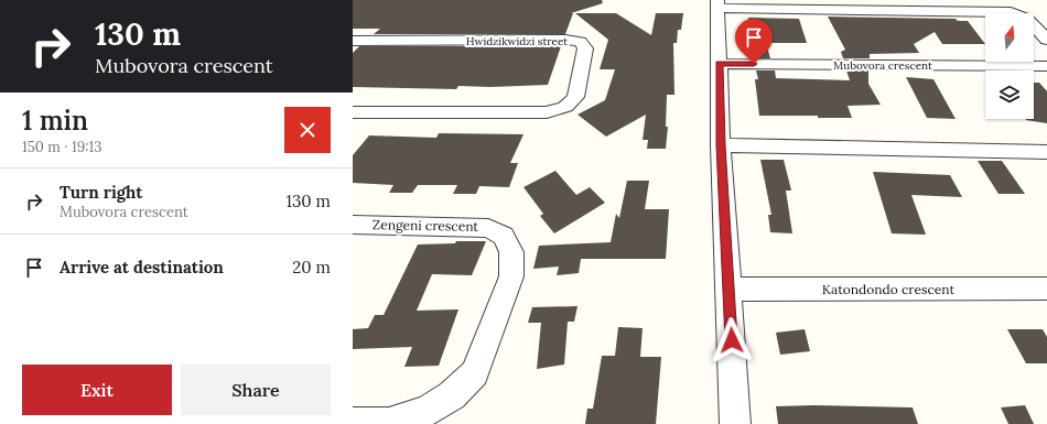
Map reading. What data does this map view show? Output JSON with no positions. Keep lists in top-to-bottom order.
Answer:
{
  "streets": {
    "street": [
      "Hwidzikwidzi street",
      "Mubovora crescent",
      "Zengeni crescent",
      "Katondondo crescent"
    ]
  },
  "north": "top",
  "page": {
    "turn": ["130 m", "Mubovora crescent"],
    "heading": ["1 min", "150 m · 19:13"],
    "list": [
      {
        "name": "Turn right",
        "note": "Mubovora crescent",
        "value": "130 m"
      },
      {
        "name": "Arrive at destination",
        "value": "20 m"
      }
    ],
    "buttons": ["Exit", "Share"]
  }
}
